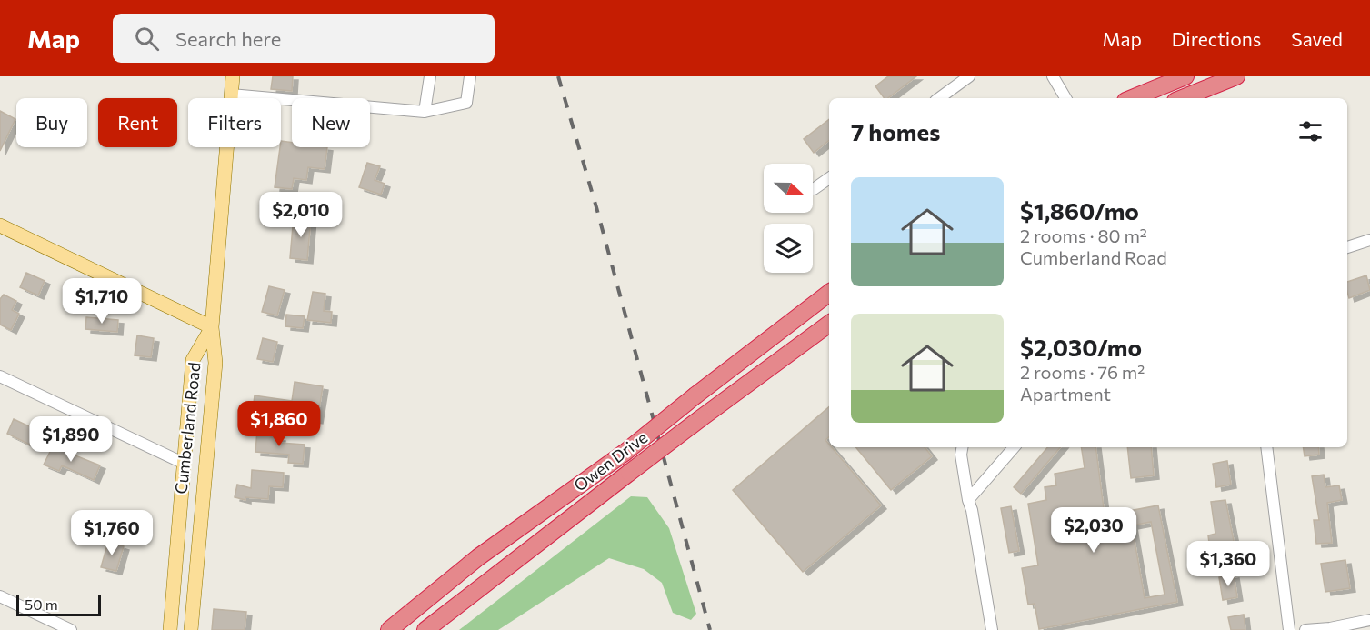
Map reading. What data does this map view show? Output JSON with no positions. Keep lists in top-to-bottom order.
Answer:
{
  "streets": {
    "highway": ["Owen Drive"],
    "main road": ["Cumberland Road"]
  },
  "scale_bar": "50 m",
  "north": "right",
  "page": {
    "header": "Map",
    "search": "Search here",
    "nav": ["Map", "Directions", "Saved"],
    "chip": [
      "Buy",
      "Rent",
      "Filters",
      "New"
    ],
    "heading": "7 homes",
    "list": [
      {
        "name": "$1,860/mo",
        "note": "2 rooms · 80 m² · Cumberland Road"
      },
      {
        "name": "$2,030/mo",
        "note": "2 rooms · 76 m² · Apartment"
      }
    ],
    "price": [
      "$2,010",
      "$1,710",
      "$1,860",
      "$1,890",
      "$2,030",
      "$1,760",
      "$1,360"
    ],
    "scale": "50 m"
  }
}
